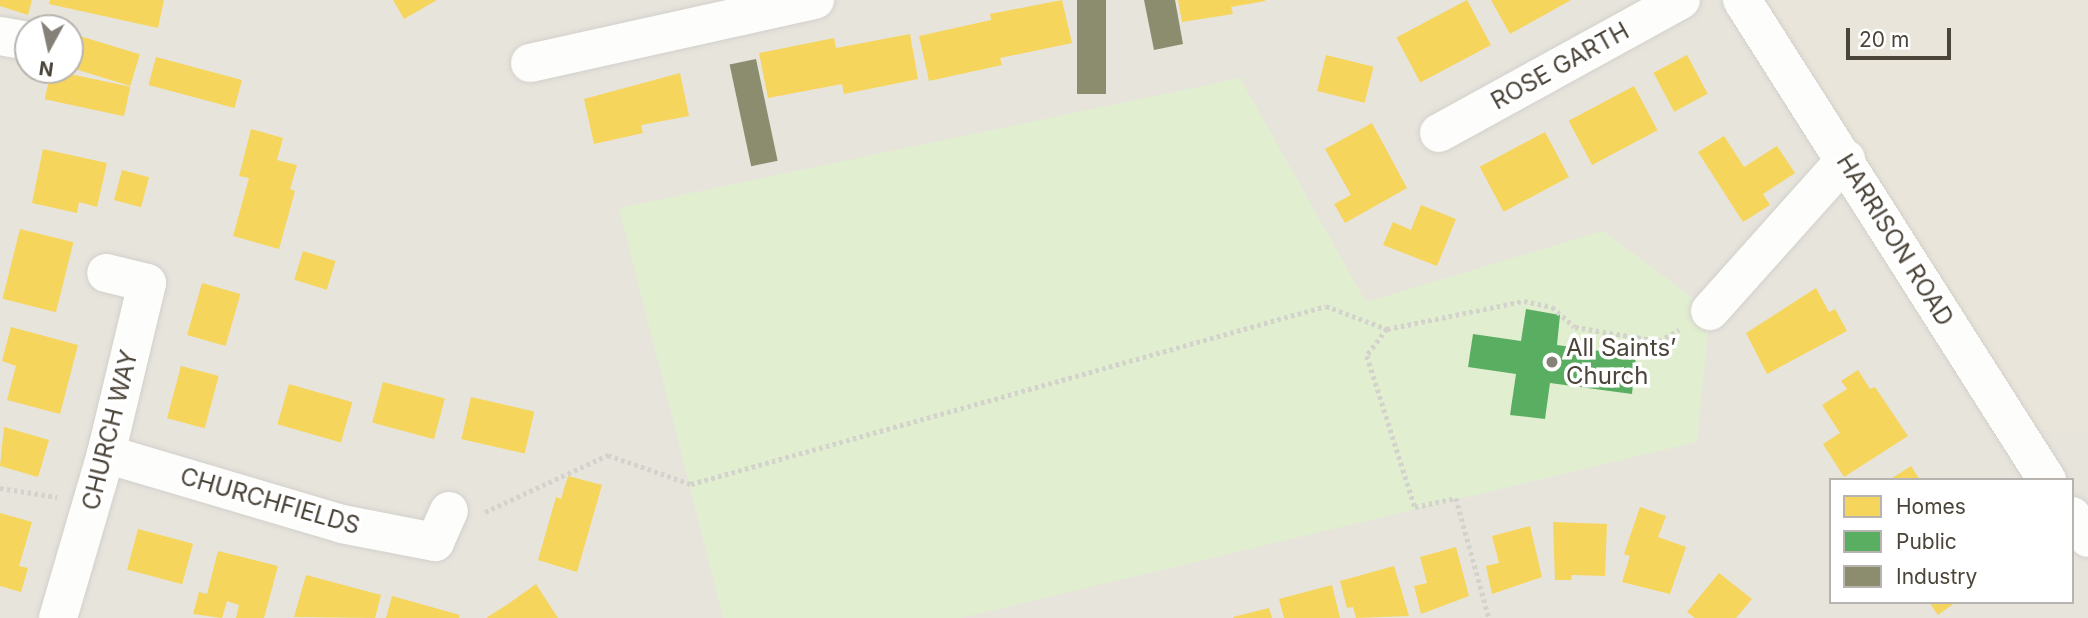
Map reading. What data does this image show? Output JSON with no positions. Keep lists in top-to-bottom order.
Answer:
{
  "streets": {
    "street": [
      "ROSE GARTH",
      "HARRISON ROAD",
      "CHURCH WAY",
      "CHURCHFIELDS"
    ]
  },
  "crossings": [
    ["CHURCH WAY", "CHURCHFIELDS"]
  ],
  "places": ["All Saints’ Church"],
  "legend": ["Homes", "Public", "Industry"],
  "scale_bar": "20 m",
  "north": "bottom"
}
